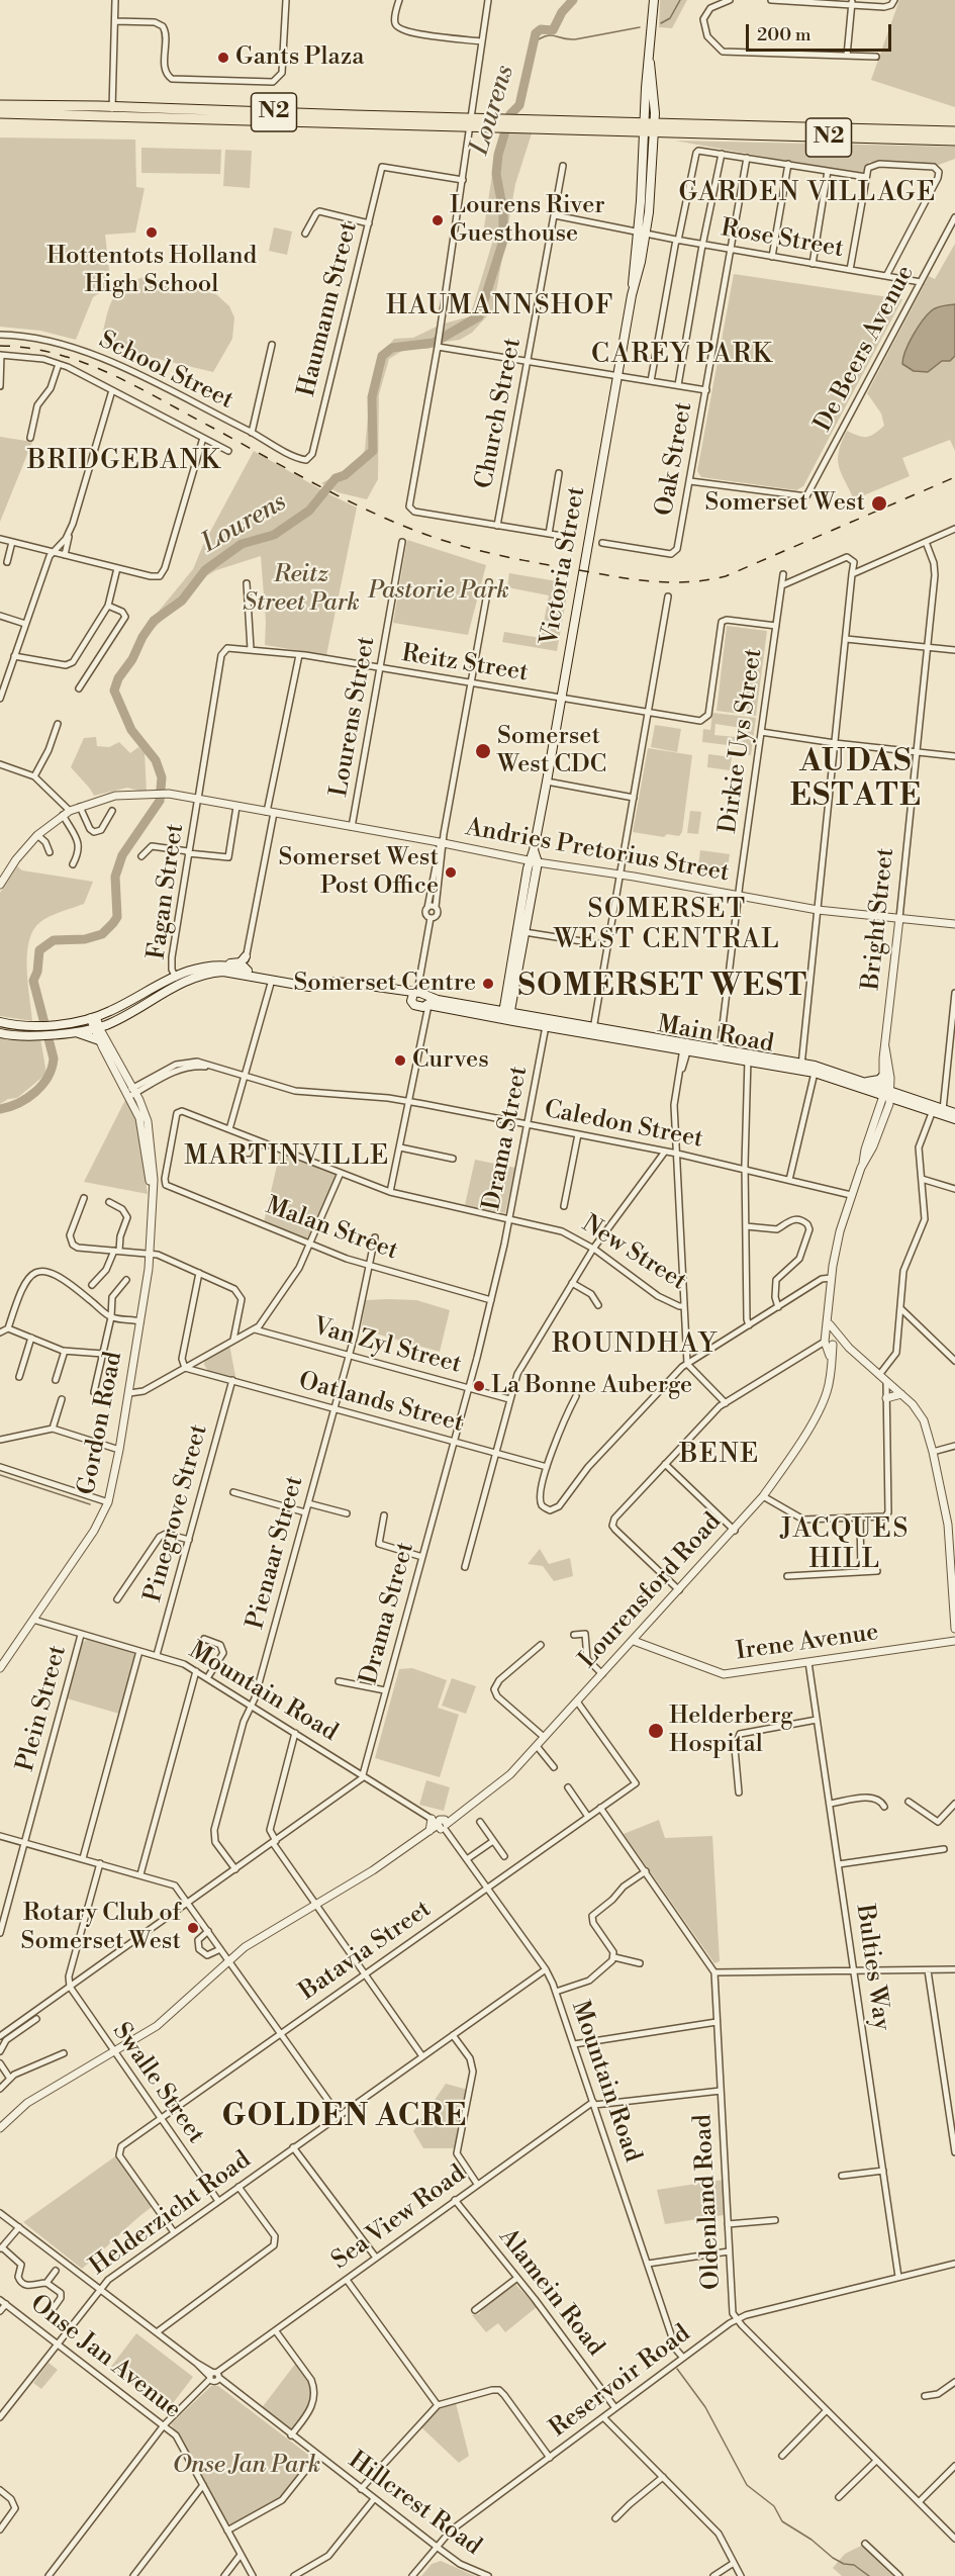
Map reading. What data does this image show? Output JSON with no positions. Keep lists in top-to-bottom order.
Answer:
{
  "streets": {
    "highway": ["N2"],
    "main road": ["Victoria Street", "Main Road"],
    "street": [
      "Rose Street",
      "Haumann Street",
      "De Beers Avenue",
      "School Street",
      "Church Street",
      "Oak Street",
      "Reitz Street",
      "Lourens Street",
      "Dirkie Uys Street",
      "Andries Pretorius Street",
      "Fagan Street",
      "Bright Street",
      "Caledon Street",
      "Drama Street",
      "Malan Street",
      "New Street",
      "Van Zyl Street",
      "Oatlands Street",
      "Gordon Road",
      "Pinegrove Street",
      "Pienaar Street",
      "Lourensford Road",
      "Irene Avenue",
      "Mountain Road",
      "Plein Street",
      "Batavia Street",
      "Bulties Way",
      "Swalle Street",
      "Oldenland Road",
      "Helderzicht Road",
      "Sea View Road",
      "Alamein Road",
      "Onse Jan Avenue",
      "Reservoir Road",
      "Hillcrest Road"
    ]
  },
  "crossings": [
    ["N2", "Victoria Street"],
    ["Rose Street", "De Beers Avenue"],
    ["Rose Street", "Church Street"],
    ["Rose Street", "Oak Street"],
    ["Rose Street", "Victoria Street"],
    ["Haumann Street", "School Street"],
    ["De Beers Avenue", "Oak Street"],
    ["Victoria Street", "Reitz Street"],
    ["Victoria Street", "Andries Pretorius Street"],
    ["Victoria Street", "Main Road"],
    ["Reitz Street", "Lourens Street"],
    ["Reitz Street", "Dirkie Uys Street"],
    ["Reitz Street", "Fagan Street"],
    ["Lourens Street", "Andries Pretorius Street"],
    ["Dirkie Uys Street", "Andries Pretorius Street"],
    ["Dirkie Uys Street", "Main Road"],
    ["Andries Pretorius Street", "Fagan Street"],
    ["Andries Pretorius Street", "Bright Street"],
    ["Bright Street", "Main Road"],
    ["Bright Street", "Lourensford Road"],
    ["Main Road", "Drama Street"],
    ["Main Road", "Lourensford Road"],
    ["Caledon Street", "Drama Street"],
    ["Caledon Street", "Gordon Road"],
    ["Caledon Street", "Lourensford Road"],
    ["Drama Street", "Malan Street"],
    ["Drama Street", "New Street"],
    ["Drama Street", "Van Zyl Street"],
    ["Drama Street", "Oatlands Street"],
    ["Drama Street", "Mountain Road"],
    ["Malan Street", "New Street"],
    ["Malan Street", "Pienaar Street"],
    ["Van Zyl Street", "Pienaar Street"],
    ["Oatlands Street", "Pinegrove Street"],
    ["Oatlands Street", "Pienaar Street"],
    ["Gordon Road", "Mountain Road"],
    ["Pinegrove Street", "Mountain Road"],
    ["Pienaar Street", "Mountain Road"],
    ["Lourensford Road", "Irene Avenue"],
    ["Lourensford Road", "Mountain Road"],
    ["Lourensford Road", "Batavia Street"],
    ["Lourensford Road", "Swalle Street"],
    ["Irene Avenue", "Bulties Way"],
    ["Mountain Road", "Plein Street"],
    ["Mountain Road", "Batavia Street"],
    ["Mountain Road", "Helderzicht Road"],
    ["Mountain Road", "Sea View Road"],
    ["Mountain Road", "Reservoir Road"],
    ["Batavia Street", "Swalle Street"],
    ["Batavia Street", "Helderzicht Road"],
    ["Bulties Way", "Reservoir Road"],
    ["Swalle Street", "Helderzicht Road"],
    ["Oldenland Road", "Sea View Road"],
    ["Oldenland Road", "Reservoir Road"],
    ["Helderzicht Road", "Onse Jan Avenue"],
    ["Helderzicht Road", "Hillcrest Road"],
    ["Sea View Road", "Alamein Road"],
    ["Sea View Road", "Onse Jan Avenue"],
    ["Sea View Road", "Hillcrest Road"],
    ["Alamein Road", "Reservoir Road"],
    ["Reservoir Road", "Hillcrest Road"]
  ],
  "districts": [
    "GARDEN VILLAGE",
    "HAUMANNSHOF",
    "CAREY PARK",
    "BRIDGEBANK",
    "AUDAS ESTATE",
    "SOMERSET WEST CENTRAL",
    "SOMERSET WEST",
    "MARTINVILLE",
    "ROUNDHAY",
    "BENE",
    "JACQUES HILL",
    "GOLDEN ACRE"
  ],
  "water": ["Lourens"],
  "parks": ["Reitz Street Park", "Pastorie Park", "Onse Jan Park"],
  "places": [
    "Gants Plaza",
    "Lourens River Guesthouse",
    "Hottentots Holland High School",
    "Somerset West",
    "Somerset West CDC",
    "Somerset West Post Office",
    "Somerset Centre",
    "Curves",
    "La Bonne Auberge",
    "Helderberg Hospital",
    "Rotary Club of Somerset West"
  ],
  "scale_bar": "200 m"
}
